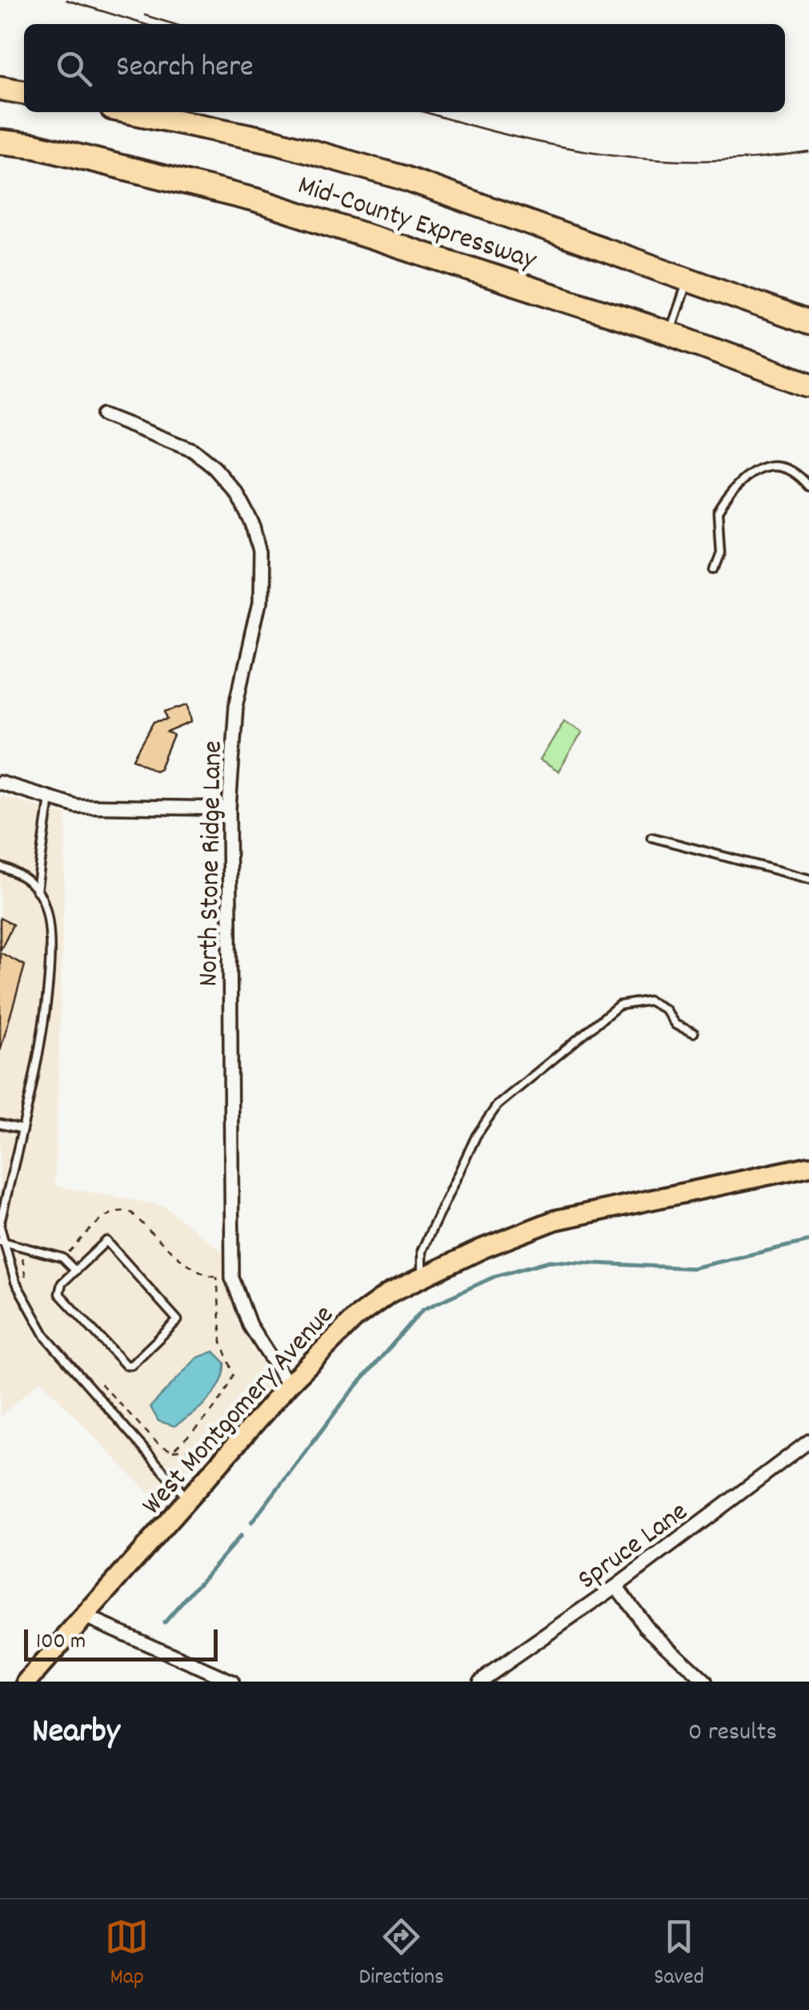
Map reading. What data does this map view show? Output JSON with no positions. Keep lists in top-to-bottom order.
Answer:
{
  "streets": {
    "highway": ["Mid-County Expressway"],
    "main road": ["West Montgomery Avenue"],
    "street": ["North Stone Ridge Lane", "Spruce Lane"]
  },
  "crossings": [
    ["North Stone Ridge Lane", "West Montgomery Avenue"]
  ],
  "scale_bar": "100 m",
  "page": {
    "search": "Search here",
    "scale": "100 m",
    "heading": ["Nearby", "0 results"],
    "nav": ["Map", "Directions", "Saved"]
  }
}
